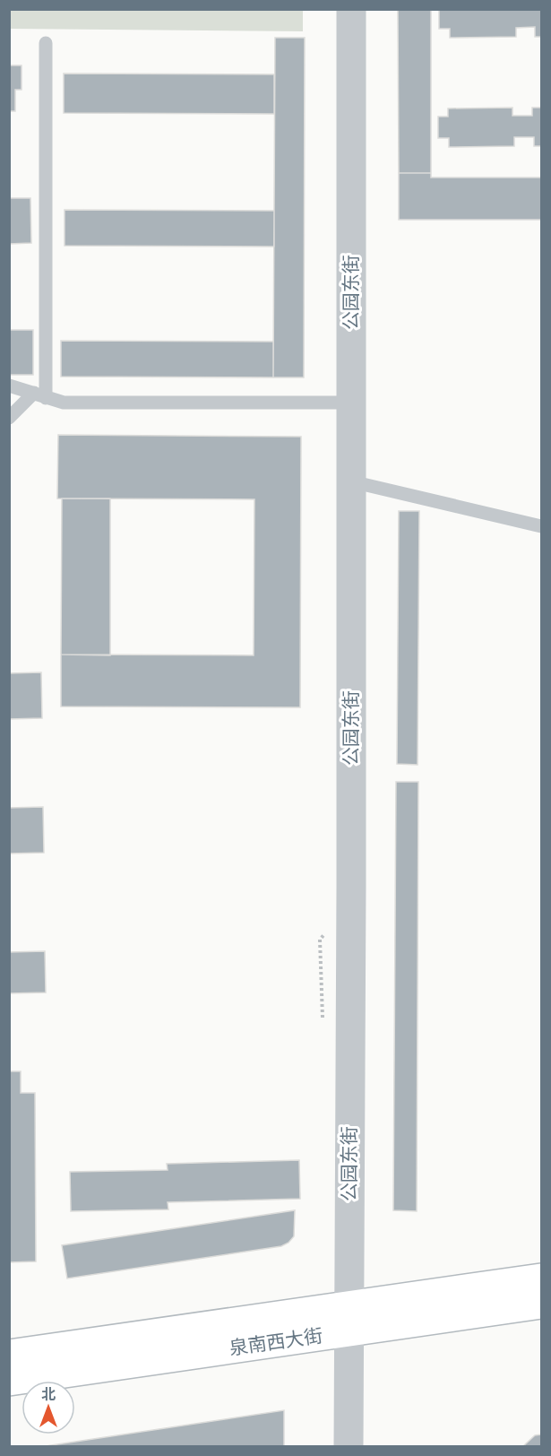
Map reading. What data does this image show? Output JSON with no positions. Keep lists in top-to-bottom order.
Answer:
{
  "streets": {
    "main road": ["泉南西大街"],
    "street": ["公园东街"]
  },
  "crossings": [
    ["公园东街", "泉南西大街"]
  ],
  "north": "top"
}
